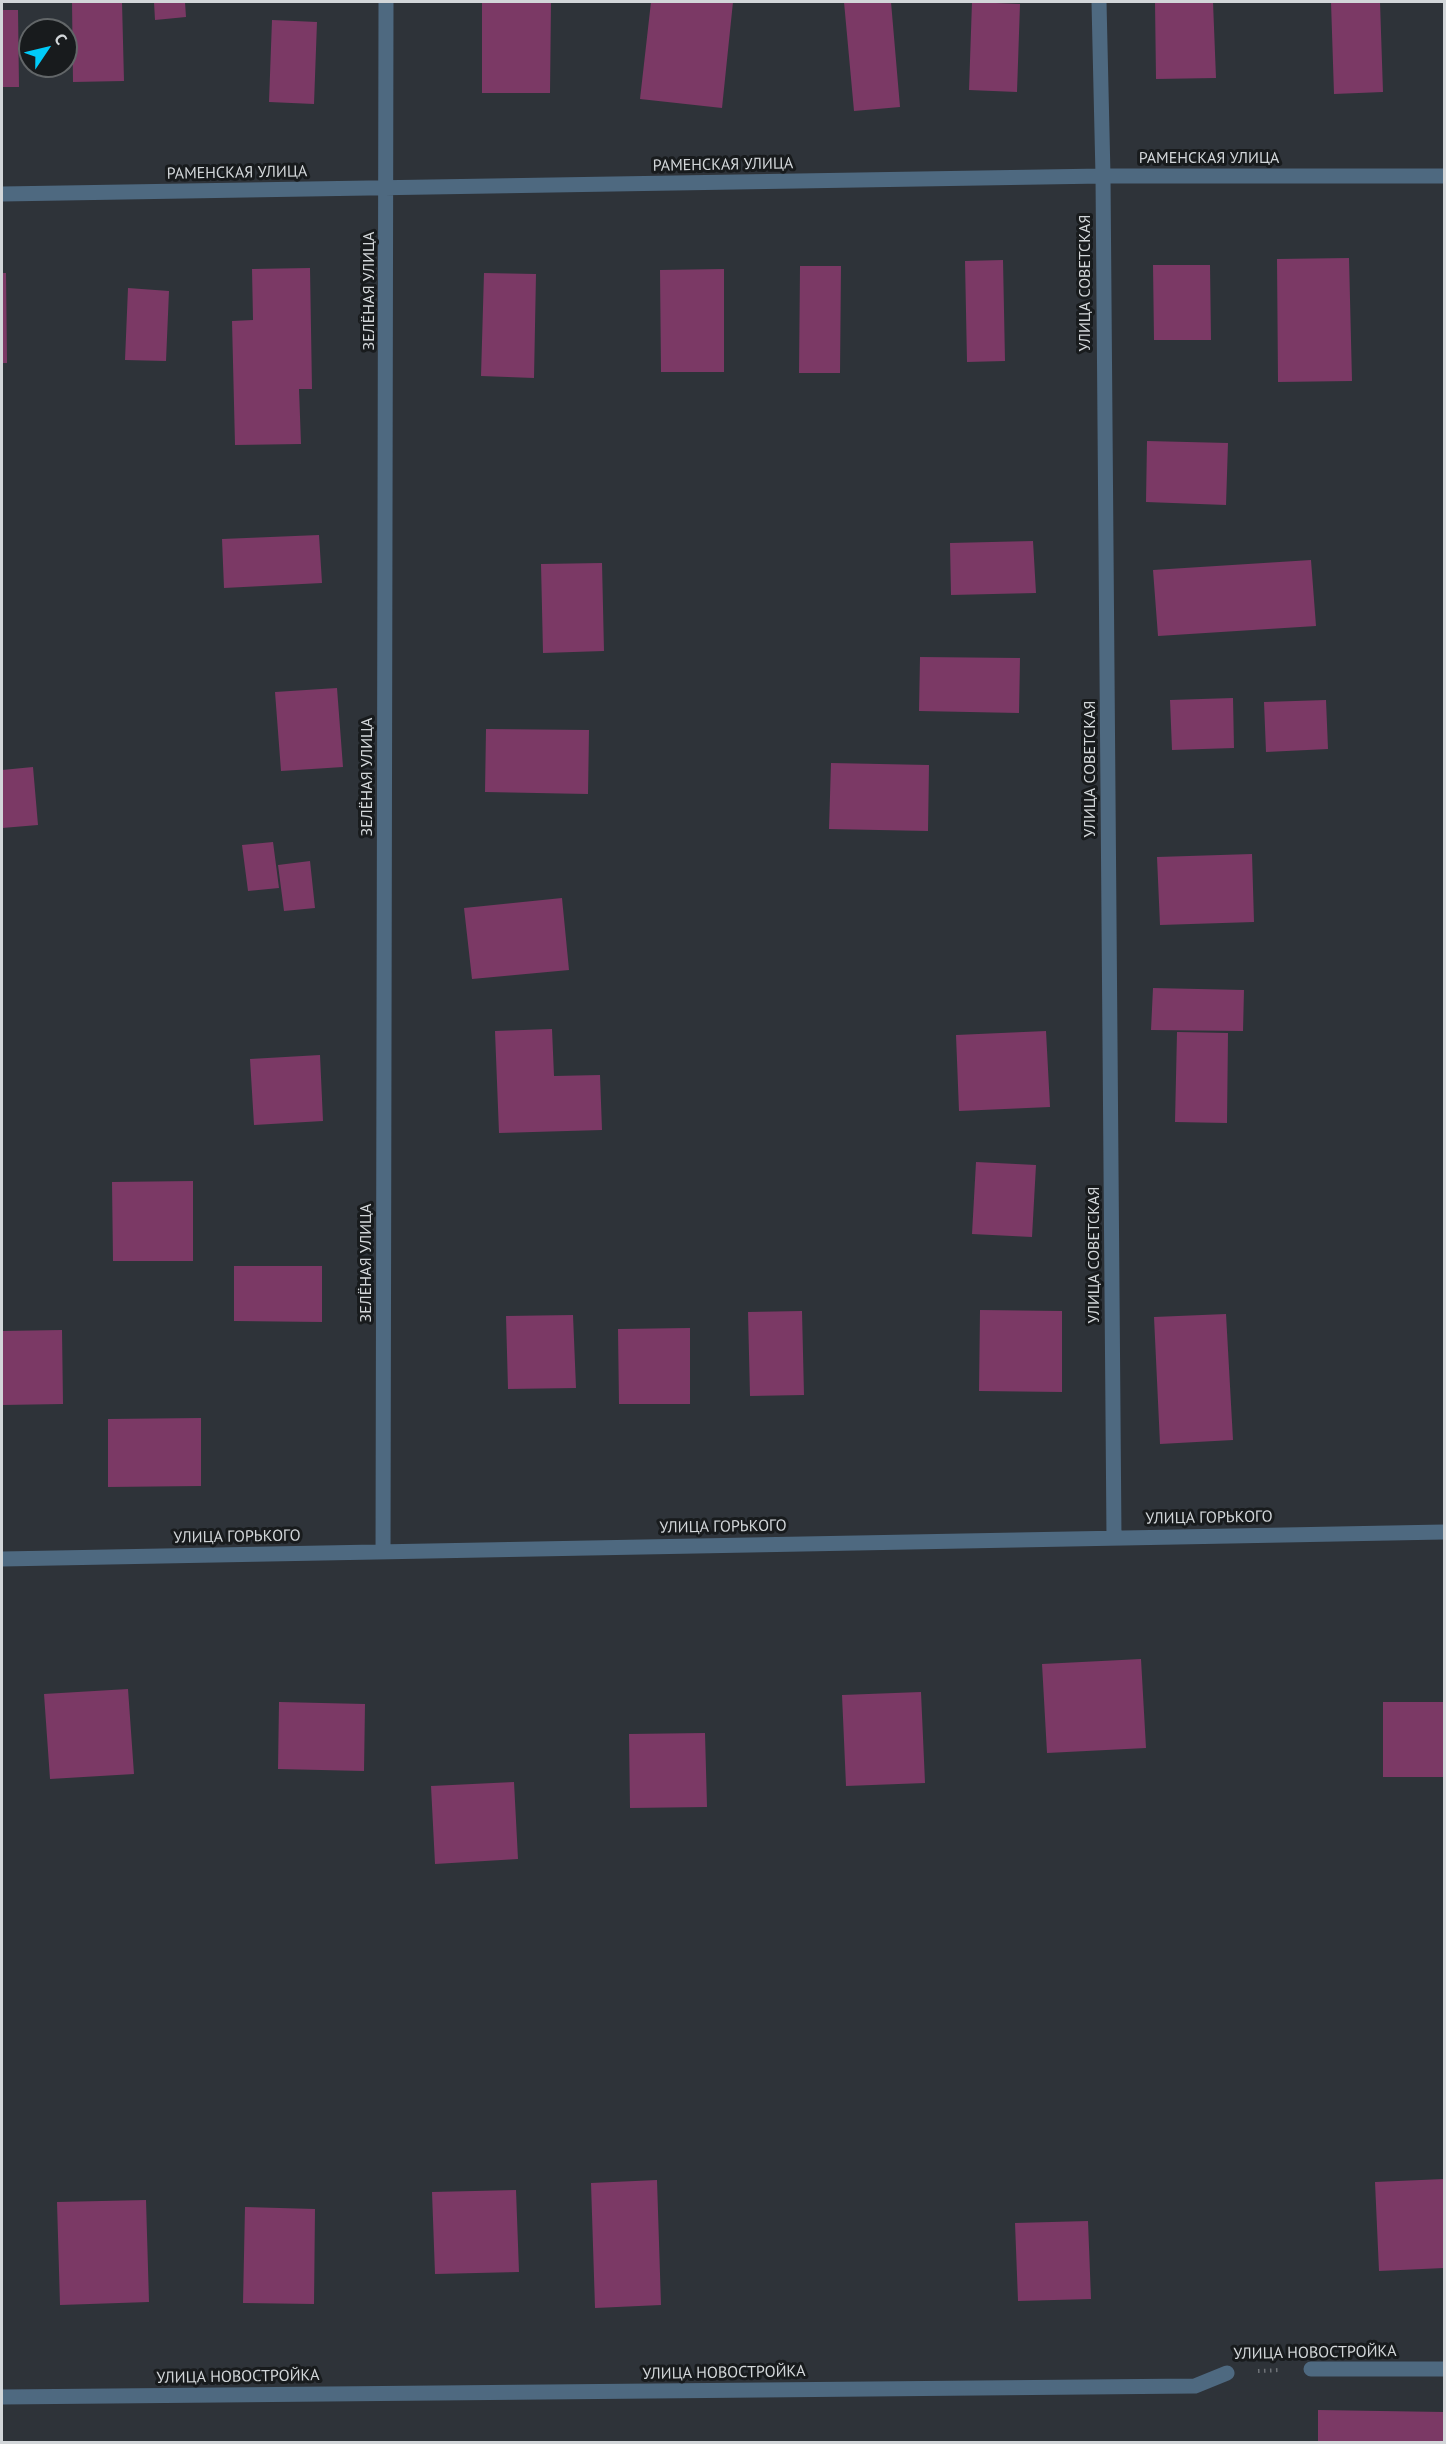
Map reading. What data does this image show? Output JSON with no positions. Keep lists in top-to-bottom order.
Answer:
{
  "streets": {
    "street": [
      "РАМЕНСКАЯ УЛИЦА",
      "УЛИЦА СОВЕТСКАЯ",
      "ЗЕЛЁНАЯ УЛИЦА",
      "УЛИЦА ГОРЬКОГО",
      "УЛИЦА НОВОСТРОЙКА"
    ]
  },
  "crossings": [
    ["РАМЕНСКАЯ УЛИЦА", "УЛИЦА СОВЕТСКАЯ"],
    ["РАМЕНСКАЯ УЛИЦА", "ЗЕЛЁНАЯ УЛИЦА"],
    ["УЛИЦА СОВЕТСКАЯ", "УЛИЦА ГОРЬКОГО"],
    ["ЗЕЛЁНАЯ УЛИЦА", "УЛИЦА ГОРЬКОГО"]
  ],
  "north": "top right"
}
